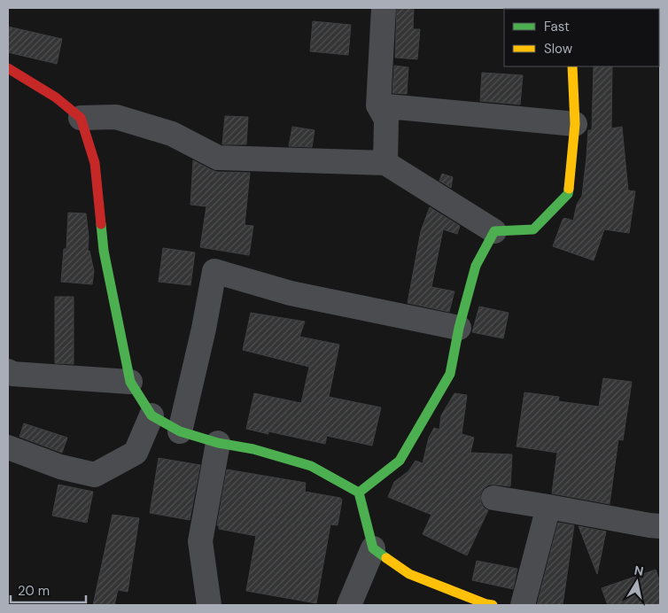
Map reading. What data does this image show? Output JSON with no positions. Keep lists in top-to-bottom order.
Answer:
{
  "legend": ["Fast", "Slow"],
  "scale_bar": "20 m",
  "north": "top"
}
